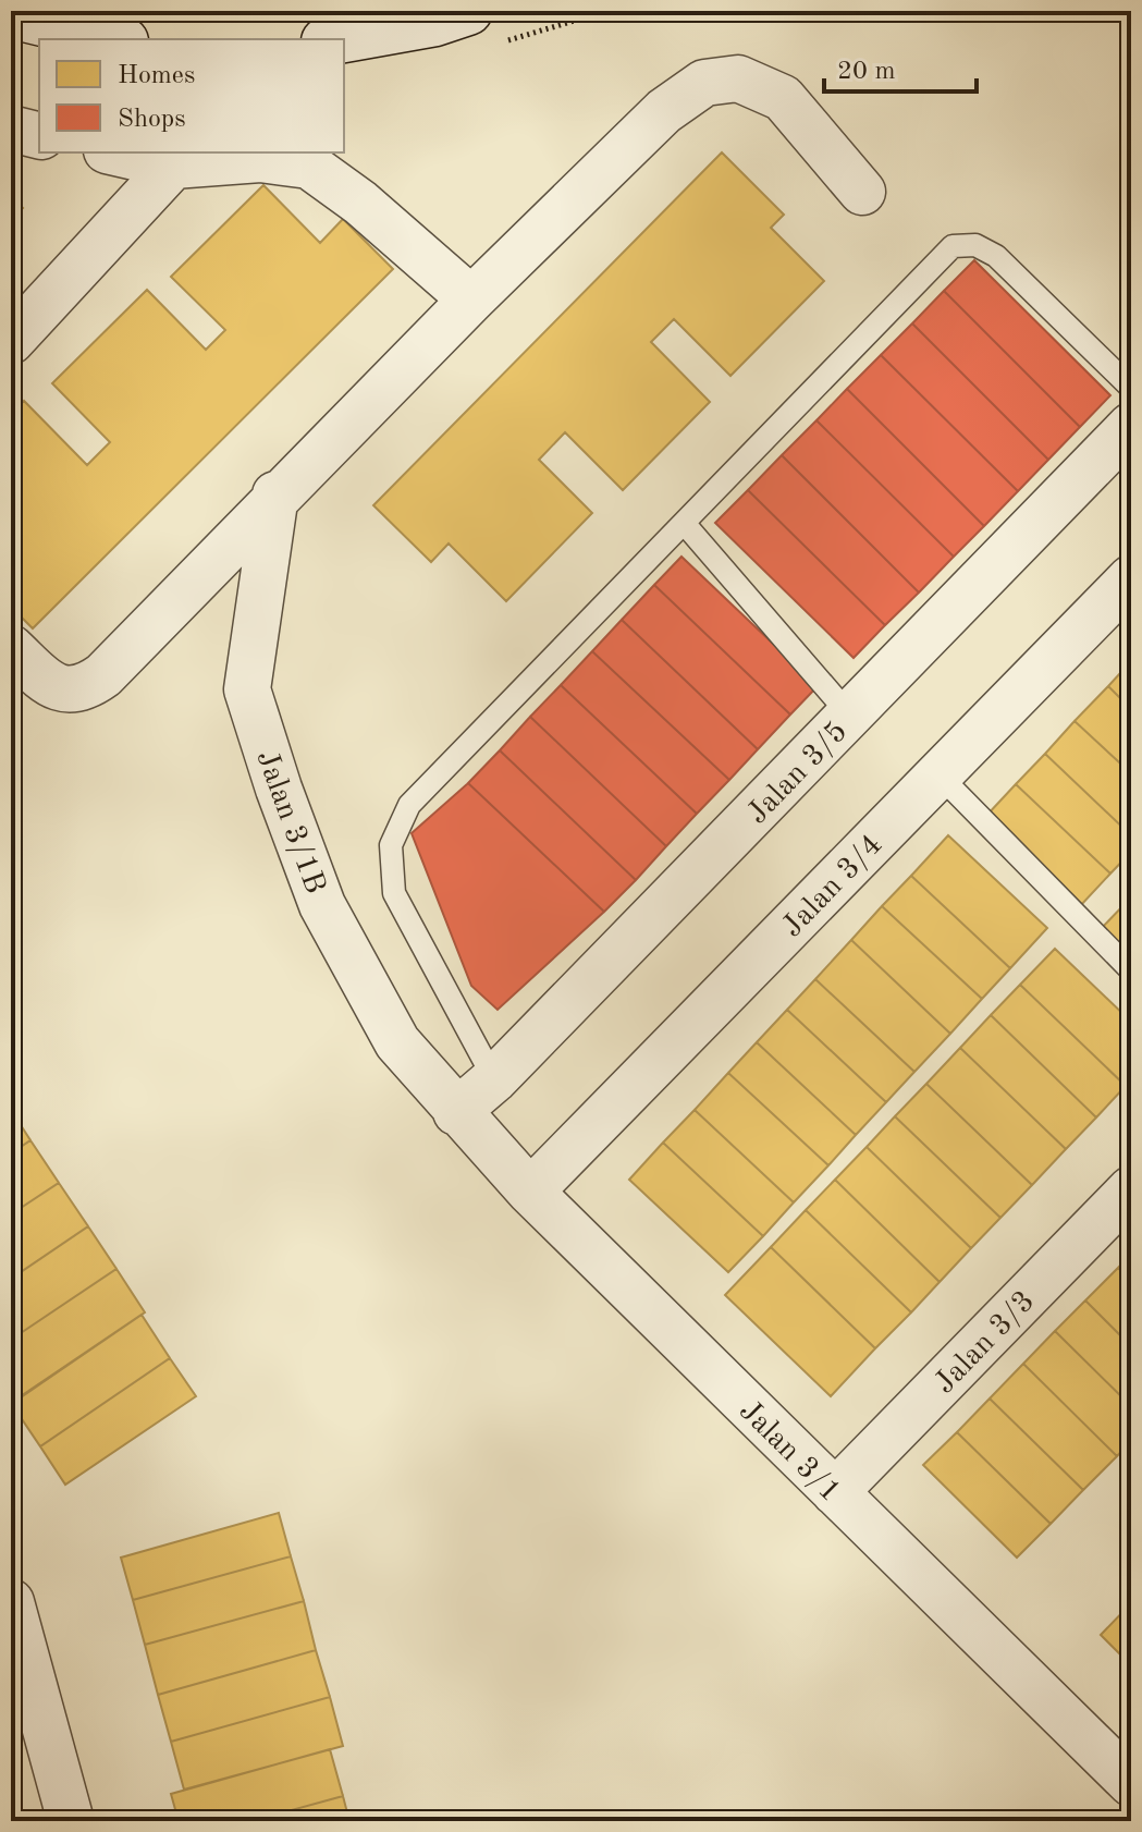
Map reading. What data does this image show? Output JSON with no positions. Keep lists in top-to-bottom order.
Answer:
{
  "streets": {
    "street": [
      "Jalan 3/5",
      "Jalan 3/1B",
      "Jalan 3/4",
      "Jalan 3/3",
      "Jalan 3/1"
    ]
  },
  "crossings": [
    ["Jalan 3/5", "Jalan 3/1B"],
    ["Jalan 3/5", "Jalan 3/1"],
    ["Jalan 3/1B", "Jalan 3/1"],
    ["Jalan 3/4", "Jalan 3/1"],
    ["Jalan 3/3", "Jalan 3/1"]
  ],
  "legend": ["Homes", "Shops"],
  "scale_bar": "20 m"
}
